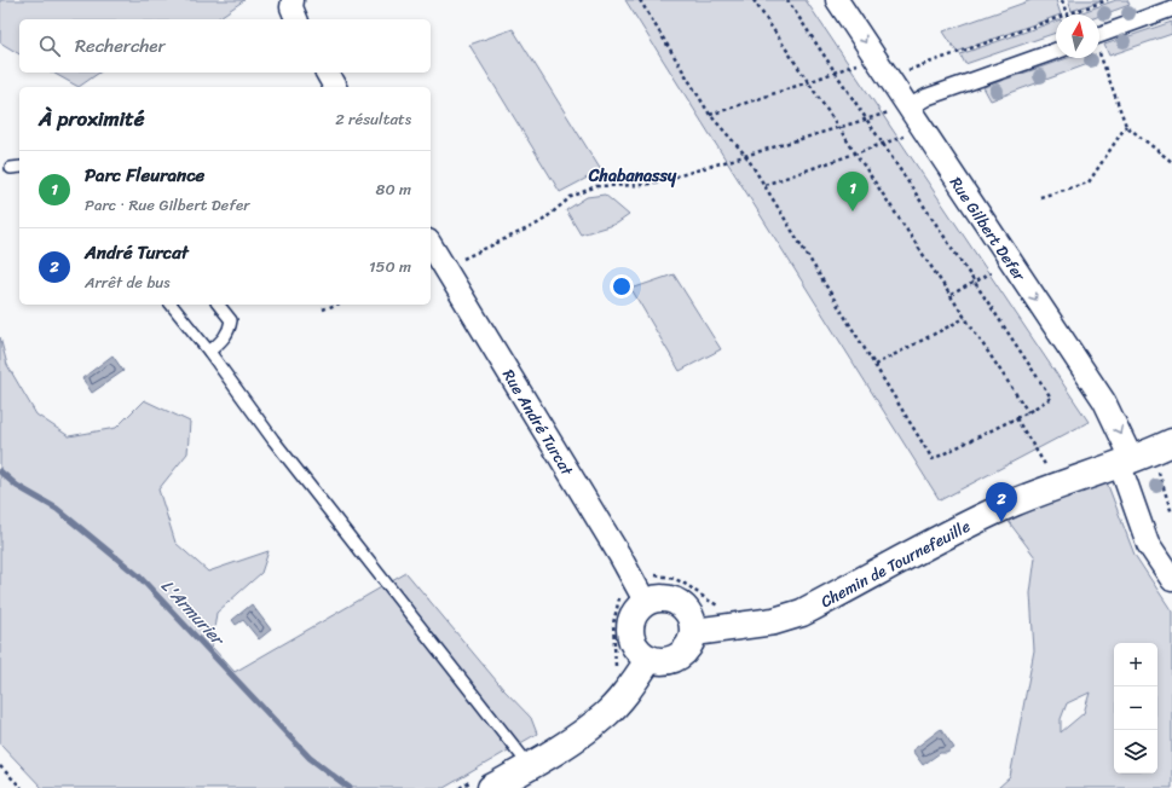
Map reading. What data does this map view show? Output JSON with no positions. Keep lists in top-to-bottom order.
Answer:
{
  "streets": {
    "street": ["Rue Gilbert Defer", "Rue André Turcat", "Chemin de Tournefeuille"]
  },
  "crossings": [
    ["Rue Gilbert Defer", "Chemin de Tournefeuille"],
    ["Rue André Turcat", "Chemin de Tournefeuille"]
  ],
  "one_way": ["Rue Gilbert Defer"],
  "districts": ["Chabanassy"],
  "water": ["L'Armurier"],
  "north": "top",
  "page": {
    "search": "Rechercher",
    "heading": ["À proximité", "2 résultats"],
    "list": [
      {
        "mark": "1",
        "name": "Parc Fleurance",
        "note": "Parc · Rue Gilbert Defer",
        "value": "80 m"
      },
      {
        "mark": "2",
        "name": "André Turcat",
        "note": "Arrêt de bus",
        "value": "150 m"
      }
    ],
    "pins": ["1", "2"],
    "map_buttons": ["+", "−"]
  }
}
